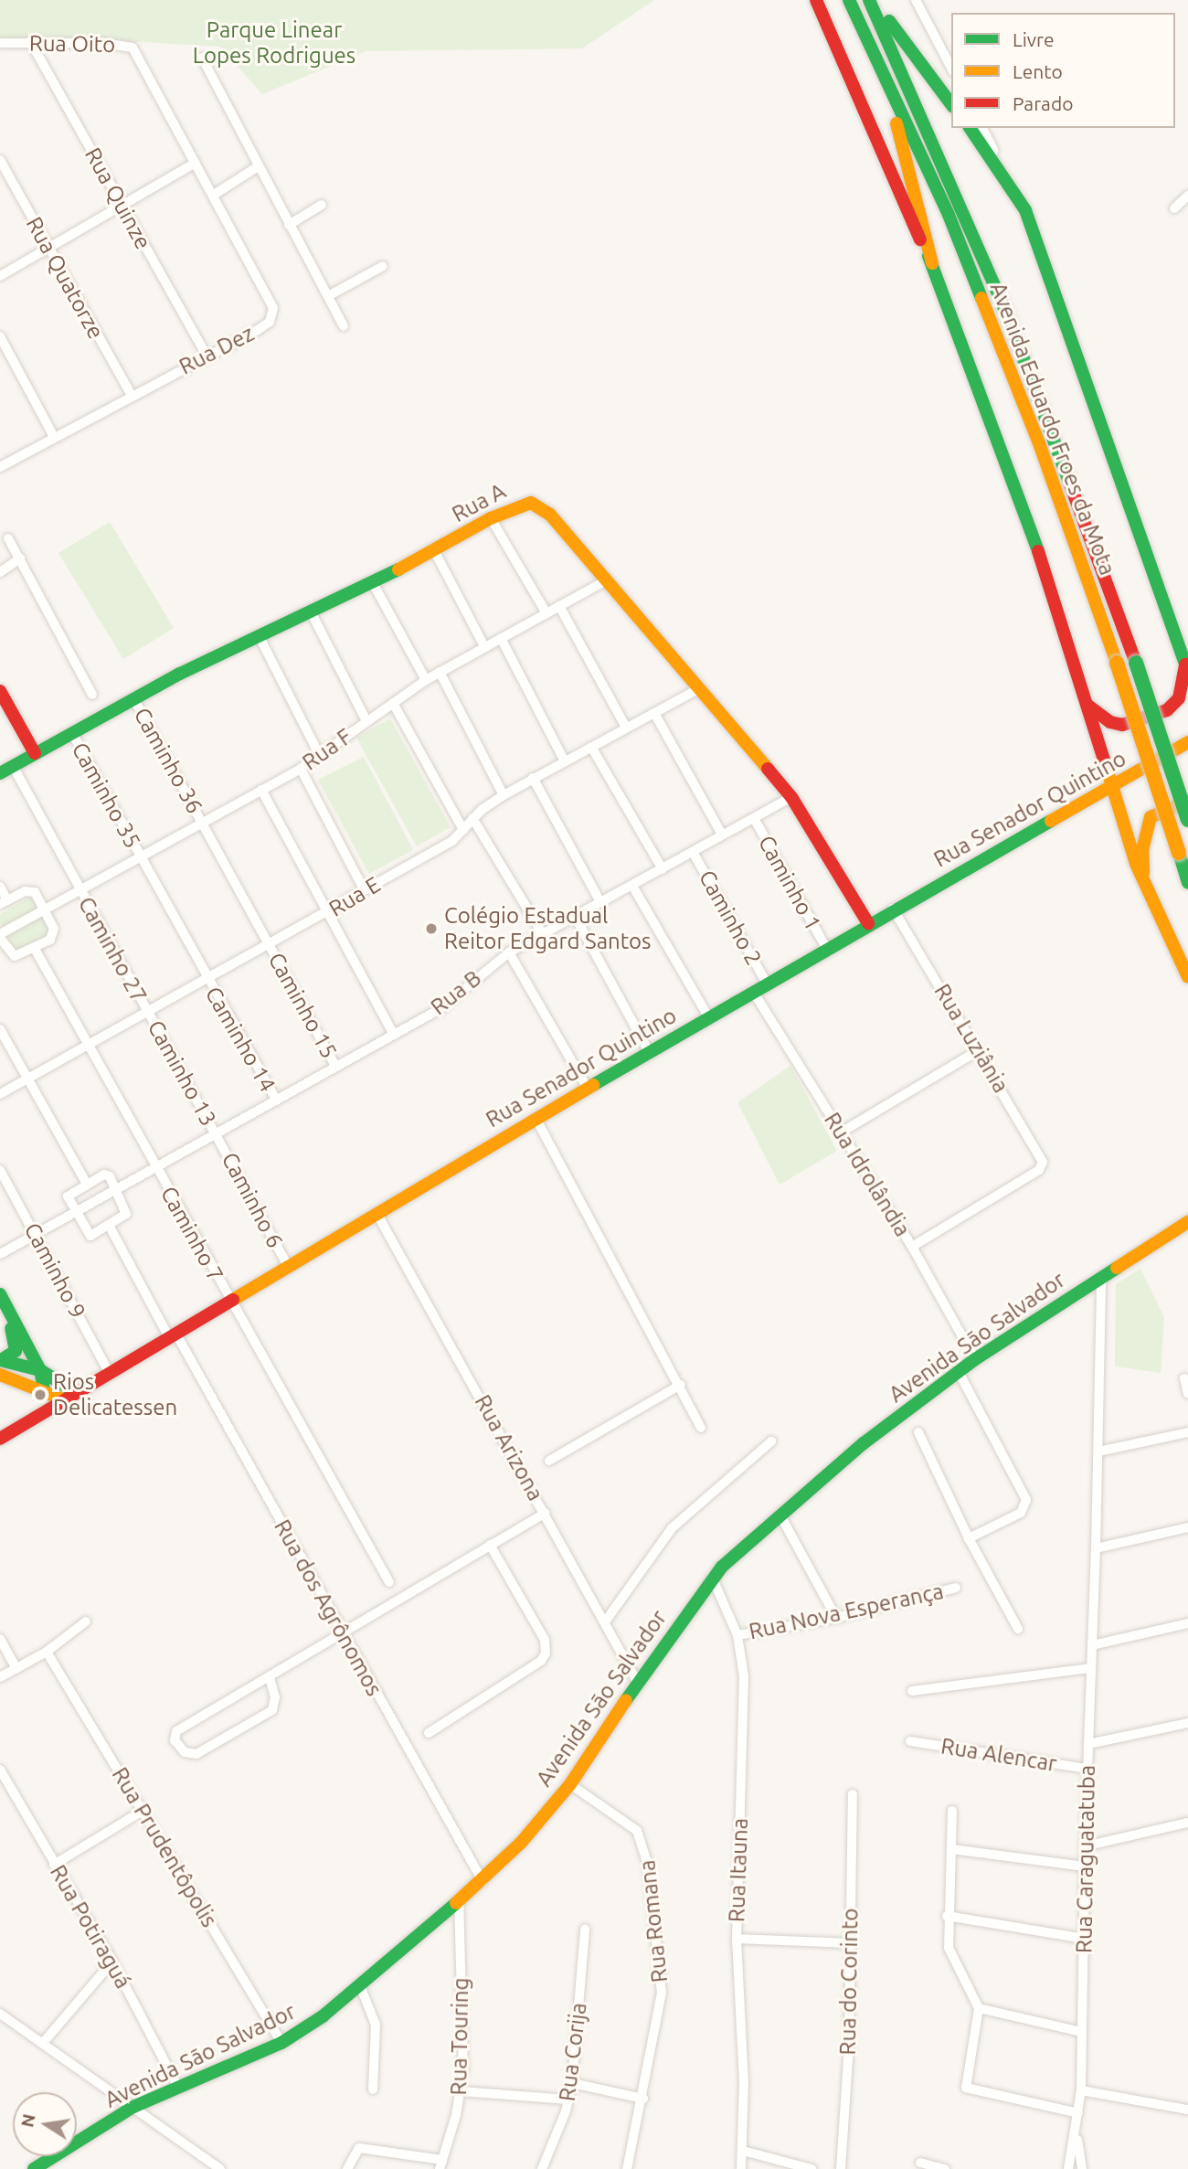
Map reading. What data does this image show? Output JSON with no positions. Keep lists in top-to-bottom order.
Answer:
{
  "streets": {
    "main road": [
      "Avenida Eduardo Froes da Mota",
      "Rua A",
      "Rua Senador Quintino",
      "Avenida São Salvador"
    ],
    "street": [
      "Rua Oito",
      "Rua Quinze",
      "Rua Quatorze",
      "Rua Dez",
      "Rua F",
      "Caminho 36",
      "Caminho 35",
      "Caminho 1",
      "Rua E",
      "Caminho 2",
      "Caminho 27",
      "Rua B",
      "Caminho 15",
      "Rua Luziânia",
      "Caminho 14",
      "Caminho 13",
      "Rua Idrolândia",
      "Caminho 6",
      "Caminho 7",
      "Caminho 9",
      "Rua Arizona",
      "Rua dos Agrônomos",
      "Rua Nova Esperança",
      "Rua Alencar",
      "Rua Prudentôpolis",
      "Rua Caraguatatuba",
      "Rua Itauna",
      "Rua Romana",
      "Rua Potiraguá",
      "Rua do Corinto",
      "Rua Touring",
      "Rua Corija"
    ]
  },
  "crossings": [
    ["Rua Oito", "Rua Quinze"],
    ["Rua Oito", "Rua Dez"],
    ["Rua Quinze", "Rua Dez"],
    ["Rua Quatorze", "Rua Dez"],
    ["Rua A", "Rua F"],
    ["Rua A", "Caminho 36"],
    ["Rua A", "Caminho 35"],
    ["Rua A", "Rua Senador Quintino"],
    ["Rua A", "Rua E"],
    ["Rua A", "Caminho 27"],
    ["Rua A", "Rua B"],
    ["Rua F", "Caminho 36"],
    ["Rua F", "Caminho 35"],
    ["Rua F", "Caminho 27"],
    ["Caminho 36", "Rua E"],
    ["Caminho 36", "Caminho 15"],
    ["Caminho 35", "Rua E"],
    ["Caminho 35", "Caminho 14"],
    ["Rua Senador Quintino", "Caminho 1"],
    ["Rua Senador Quintino", "Caminho 2"],
    ["Rua Senador Quintino", "Rua Luziânia"],
    ["Rua Senador Quintino", "Rua Idrolândia"],
    ["Rua Senador Quintino", "Caminho 6"],
    ["Rua Senador Quintino", "Caminho 7"],
    ["Rua Senador Quintino", "Caminho 9"],
    ["Rua Senador Quintino", "Rua Arizona"],
    ["Rua Senador Quintino", "Rua dos Agrônomos"],
    ["Caminho 1", "Rua B"],
    ["Rua E", "Caminho 27"],
    ["Rua E", "Caminho 15"],
    ["Rua E", "Caminho 14"],
    ["Rua E", "Caminho 13"],
    ["Rua E", "Caminho 7"],
    ["Caminho 2", "Rua B"],
    ["Caminho 27", "Caminho 13"],
    ["Rua B", "Caminho 15"],
    ["Rua B", "Caminho 14"],
    ["Rua B", "Caminho 13"],
    ["Rua B", "Caminho 6"],
    ["Rua B", "Caminho 7"],
    ["Rua Luziânia", "Rua Idrolândia"],
    ["Caminho 13", "Caminho 6"],
    ["Rua Idrolândia", "Avenida São Salvador"],
    ["Avenida São Salvador", "Rua Arizona"],
    ["Avenida São Salvador", "Rua dos Agrônomos"],
    ["Avenida São Salvador", "Rua Prudentôpolis"],
    ["Avenida São Salvador", "Rua Caraguatatuba"],
    ["Avenida São Salvador", "Rua Itauna"],
    ["Avenida São Salvador", "Rua Romana"],
    ["Avenida São Salvador", "Rua Potiraguá"],
    ["Avenida São Salvador", "Rua Touring"],
    ["Rua Nova Esperança", "Rua Itauna"],
    ["Rua Alencar", "Rua Caraguatatuba"]
  ],
  "parks": ["Parque Linear Lopes Rodrigues"],
  "places": ["Colégio Estadual Reitor Edgard Santos", "Rios Delicatessen"],
  "legend": ["Livre", "Lento", "Parado"],
  "north": "left"
}
